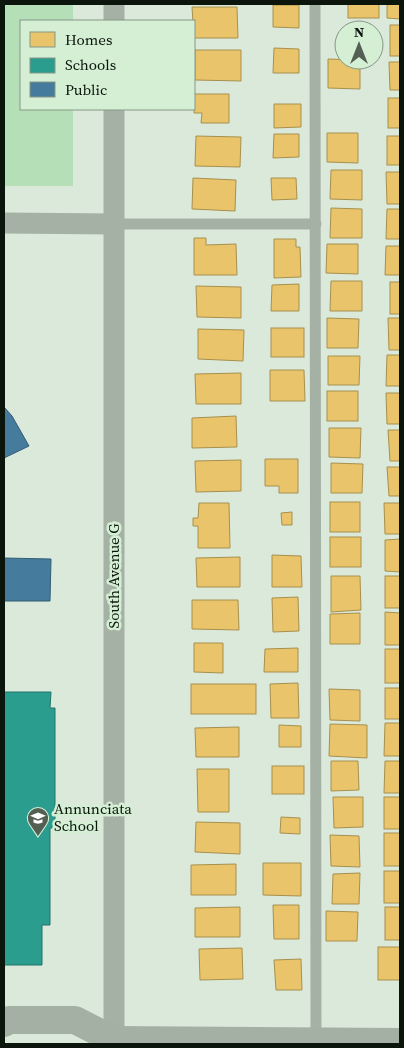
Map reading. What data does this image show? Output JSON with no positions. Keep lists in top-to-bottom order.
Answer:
{
  "streets": {
    "street": ["South Avenue G"]
  },
  "places": {
    "school or university": ["Annunciata School"]
  },
  "legend": ["Homes", "Schools", "Public"],
  "north": "top"
}
